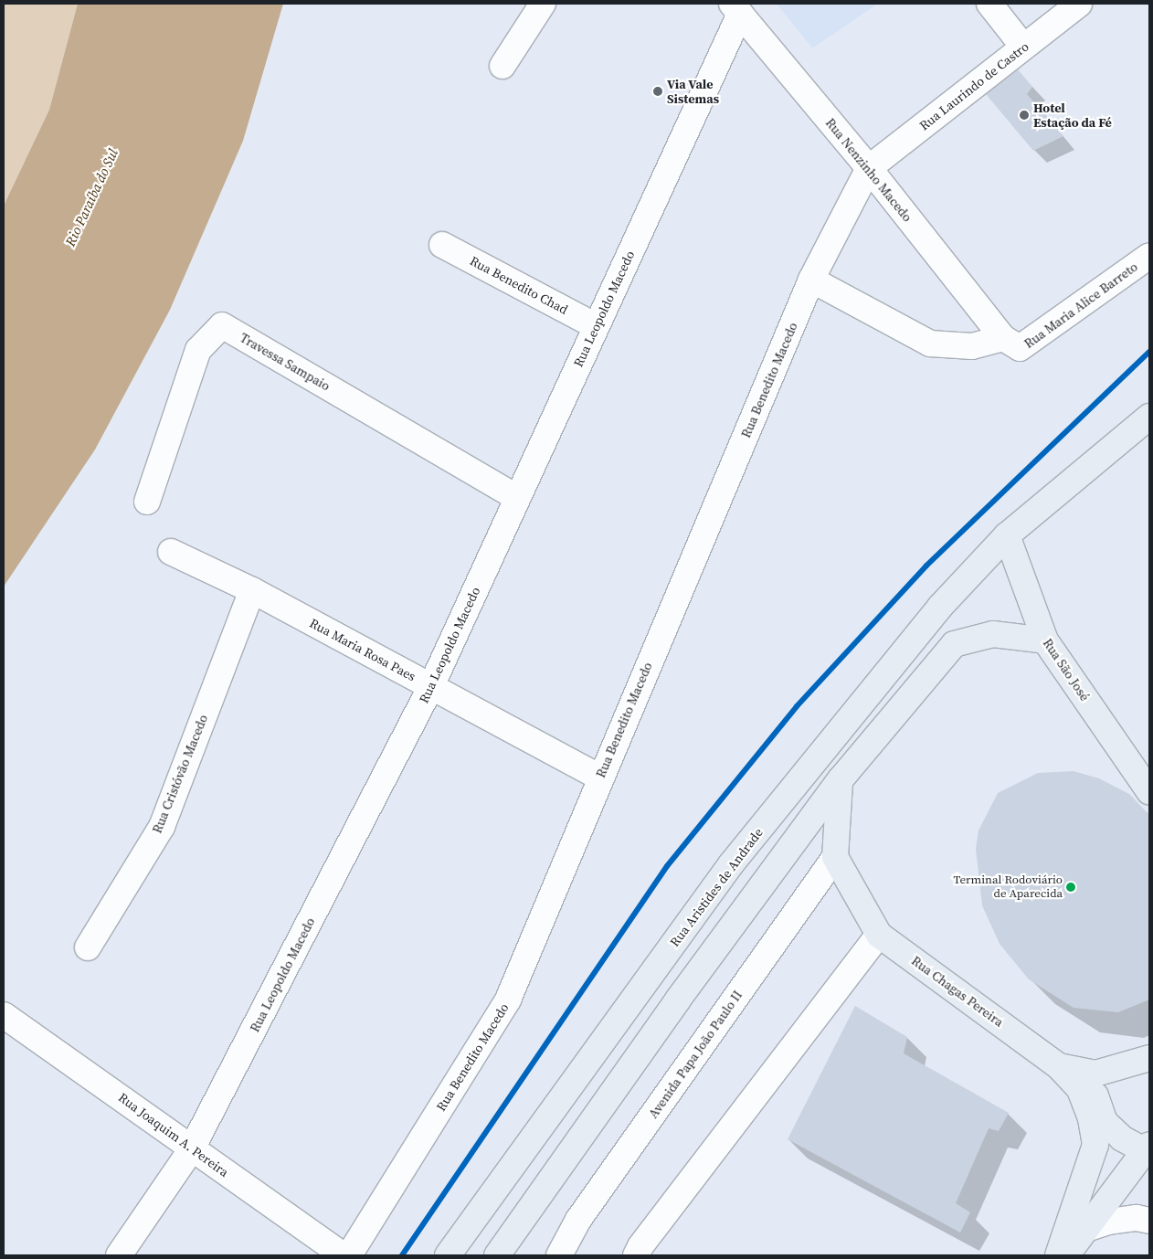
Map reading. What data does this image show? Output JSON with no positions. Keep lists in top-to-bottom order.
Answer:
{
  "streets": {
    "main road": ["Rua São José", "Rua Aristides de Andrade", "Rua Chagas Pereira"],
    "street": [
      "Rua Laurindo de Castro",
      "Rua Nenzinho Macedo",
      "Rua Benedito Chad",
      "Rua Maria Alice Barreto",
      "Rua Leopoldo Macedo",
      "Travessa Sampaio",
      "Rua Benedito Macedo",
      "Rua Maria Rosa Paes",
      "Rua Cristóvão Macedo",
      "Avenida Papa João Paulo II",
      "Rua Joaquim A. Pereira"
    ]
  },
  "crossings": [
    ["Rua Laurindo de Castro", "Rua Nenzinho Macedo"],
    ["Rua Laurindo de Castro", "Rua Benedito Macedo"],
    ["Rua Nenzinho Macedo", "Rua Maria Alice Barreto"],
    ["Rua Nenzinho Macedo", "Rua Leopoldo Macedo"],
    ["Rua Nenzinho Macedo", "Rua Benedito Macedo"],
    ["Rua Benedito Chad", "Rua Leopoldo Macedo"],
    ["Rua Maria Alice Barreto", "Rua Benedito Macedo"],
    ["Rua Leopoldo Macedo", "Travessa Sampaio"],
    ["Rua Leopoldo Macedo", "Rua Maria Rosa Paes"],
    ["Rua Leopoldo Macedo", "Rua Joaquim A. Pereira"],
    ["Rua Benedito Macedo", "Rua Maria Rosa Paes"],
    ["Rua Maria Rosa Paes", "Rua Cristóvão Macedo"],
    ["Rua São José", "Rua Aristides de Andrade"],
    ["Rua Chagas Pereira", "Avenida Papa João Paulo II"]
  ],
  "water": ["Rio Paraíba do Sul"],
  "places": ["Via Vale Sistemas", "Hotel Estação da Fé", "Terminal Rodoviário de Aparecida"]
}
